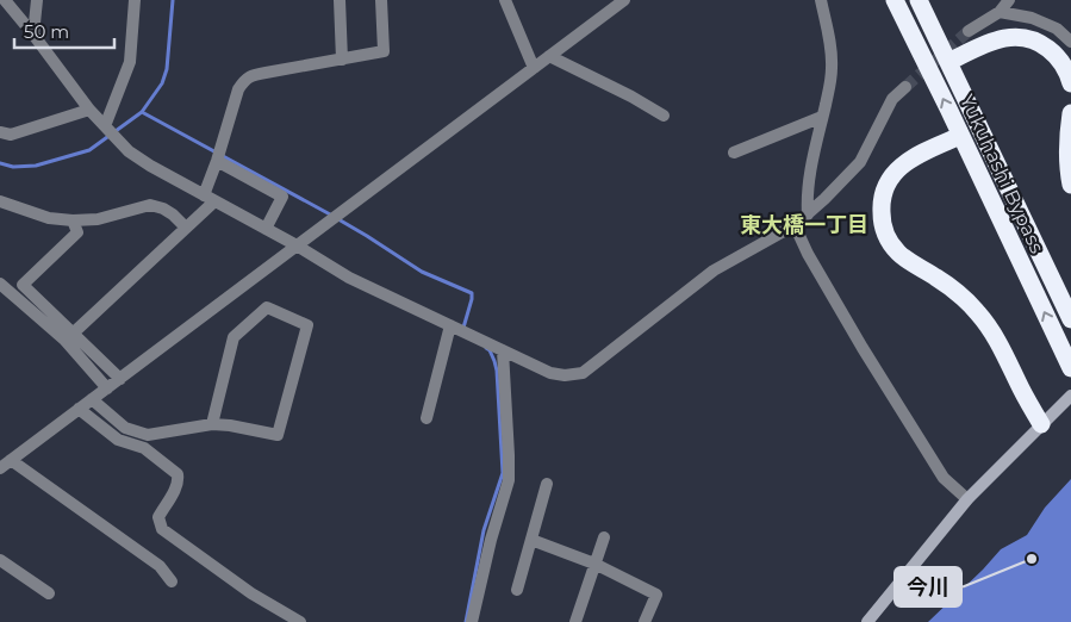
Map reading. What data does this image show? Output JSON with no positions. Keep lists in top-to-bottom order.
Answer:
{
  "streets": {
    "highway": ["Yukuhashi Bypass"]
  },
  "districts": ["東大橋一丁目"],
  "places": ["今川"],
  "scale_bar": "50 m"
}
